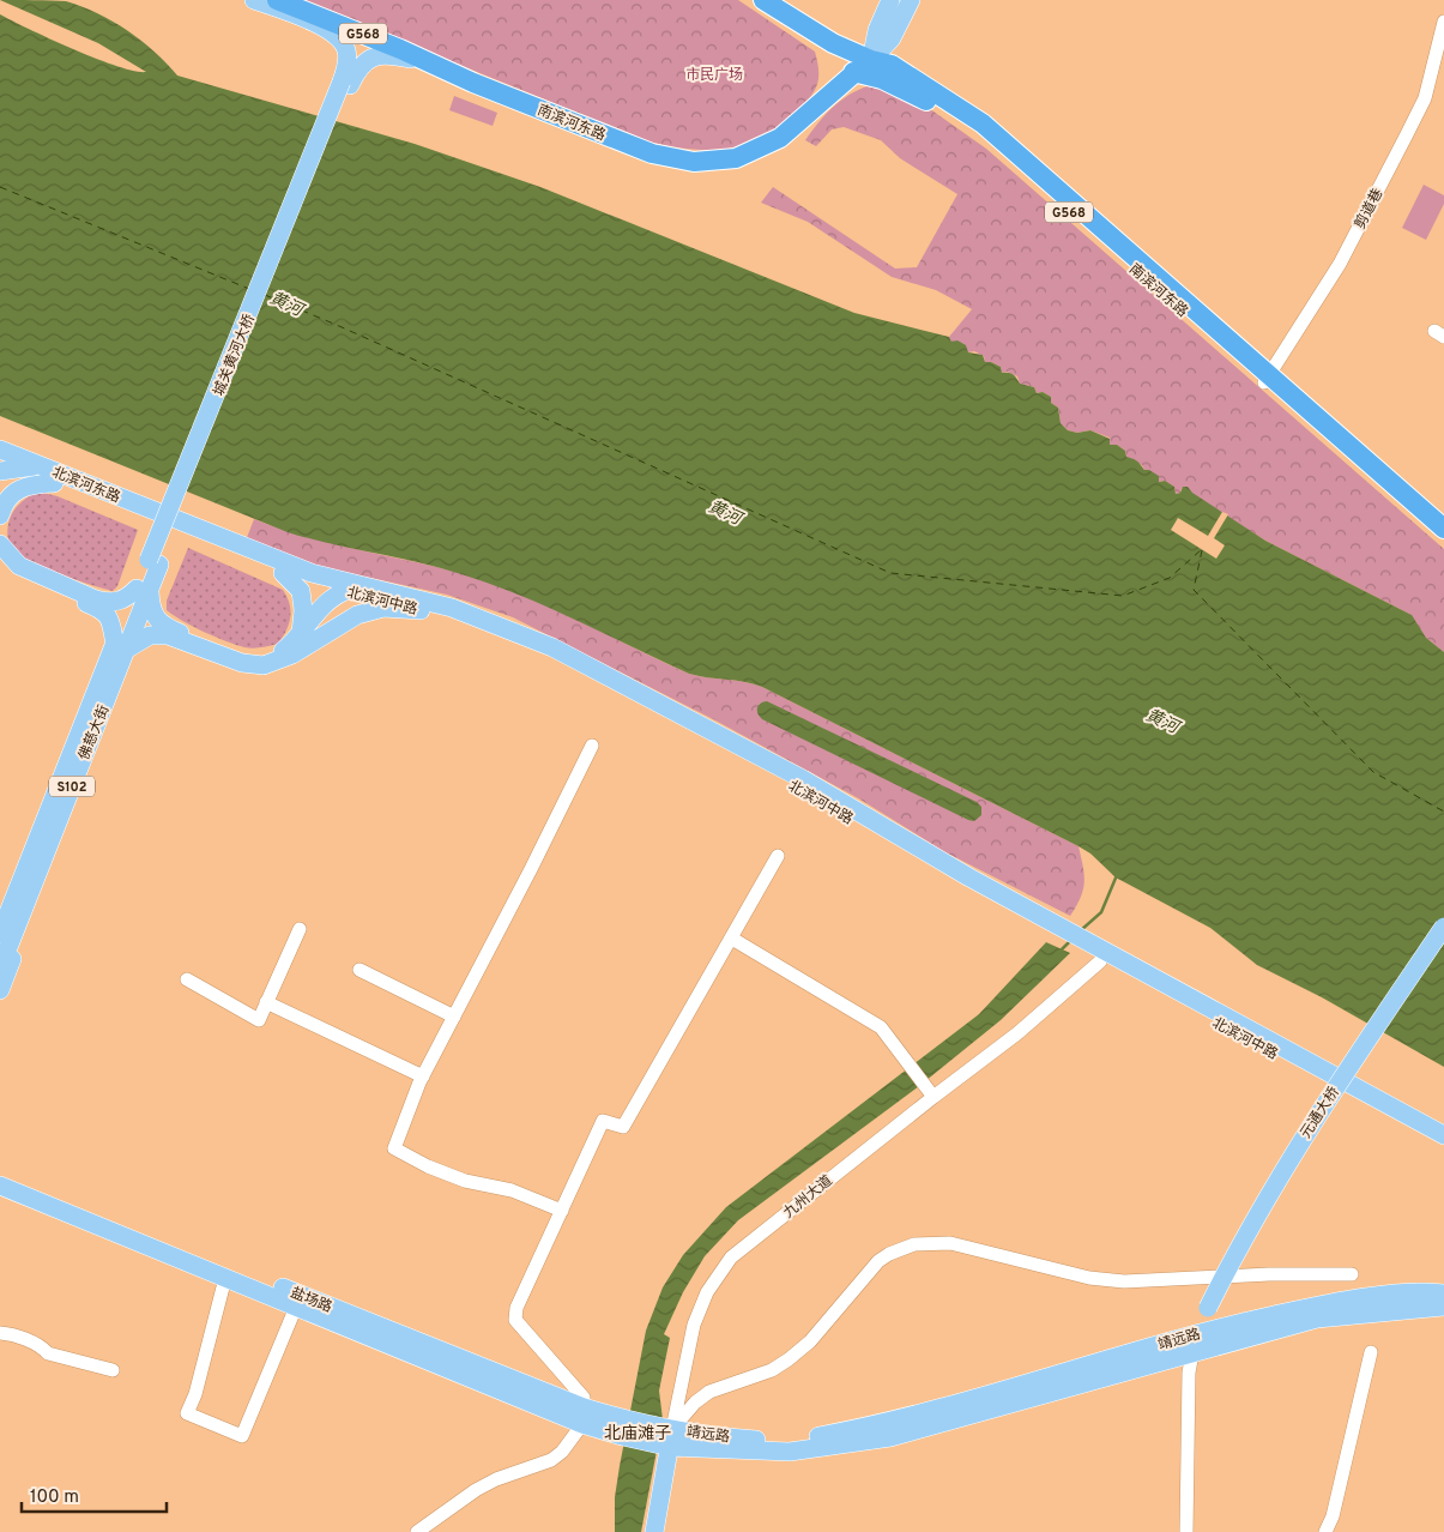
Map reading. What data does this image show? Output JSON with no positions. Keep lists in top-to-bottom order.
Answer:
{
  "streets": {
    "highway": ["G568", "南滨河东路"],
    "main road": [
      "城关黄河大桥",
      "北滨河东路",
      "北滨河中路",
      "佛慈大街",
      "S102",
      "元通大桥",
      "九州大道",
      "盐场路",
      "靖远路"
    ],
    "street": ["剪道巷"]
  },
  "crossings": [
    ["南滨河东路", "剪道巷"],
    ["城关黄河大桥", "佛慈大街"],
    ["北滨河东路", "北滨河中路"],
    ["北滨河中路", "九州大道"],
    ["元通大桥", "靖远路"],
    ["九州大道", "盐场路"],
    ["九州大道", "靖远路"],
    ["盐场路", "靖远路"]
  ],
  "districts": ["北庙滩子"],
  "water": ["黄河"],
  "parks": ["市民广场"],
  "scale_bar": "100 m"
}
